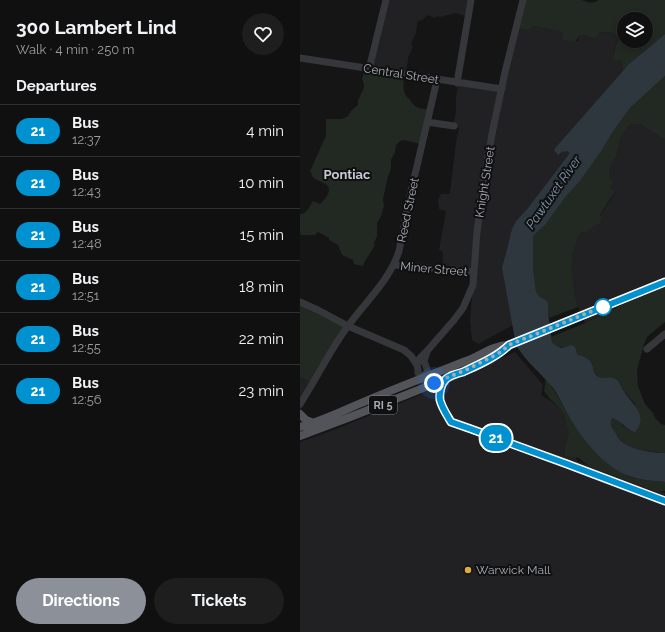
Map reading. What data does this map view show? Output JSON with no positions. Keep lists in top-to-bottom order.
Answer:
{
  "streets": {
    "main road": ["RI 5"],
    "street": [
      "Central Street",
      "Knight Street",
      "Reed Street",
      "Miner Street"
    ]
  },
  "crossings": [
    ["Central Street", "Knight Street"],
    ["Central Street", "Reed Street"],
    ["Knight Street", "Miner Street"],
    ["Reed Street", "Miner Street"]
  ],
  "districts": ["Pontiac"],
  "water": ["Pawtuxet River"],
  "places": ["Warwick Mall"],
  "lines": ["bus line 21"],
  "page": {
    "heading": [
      ["300 Lambert Lind", "Walk · 4 min · 250 m"],
      "Departures"
    ],
    "on_map": "21",
    "list": [
      {
        "mark": "21",
        "name": "Bus",
        "note": "12:37",
        "value": "4 min"
      },
      {
        "mark": "21",
        "name": "Bus",
        "note": "12:43",
        "value": "10 min"
      },
      {
        "mark": "21",
        "name": "Bus",
        "note": "12:48",
        "value": "15 min"
      },
      {
        "mark": "21",
        "name": "Bus",
        "note": "12:51",
        "value": "18 min"
      },
      {
        "mark": "21",
        "name": "Bus",
        "note": "12:55",
        "value": "22 min"
      },
      {
        "mark": "21",
        "name": "Bus",
        "note": "12:56",
        "value": "23 min"
      }
    ],
    "buttons": ["Directions", "Tickets"]
  }
}
